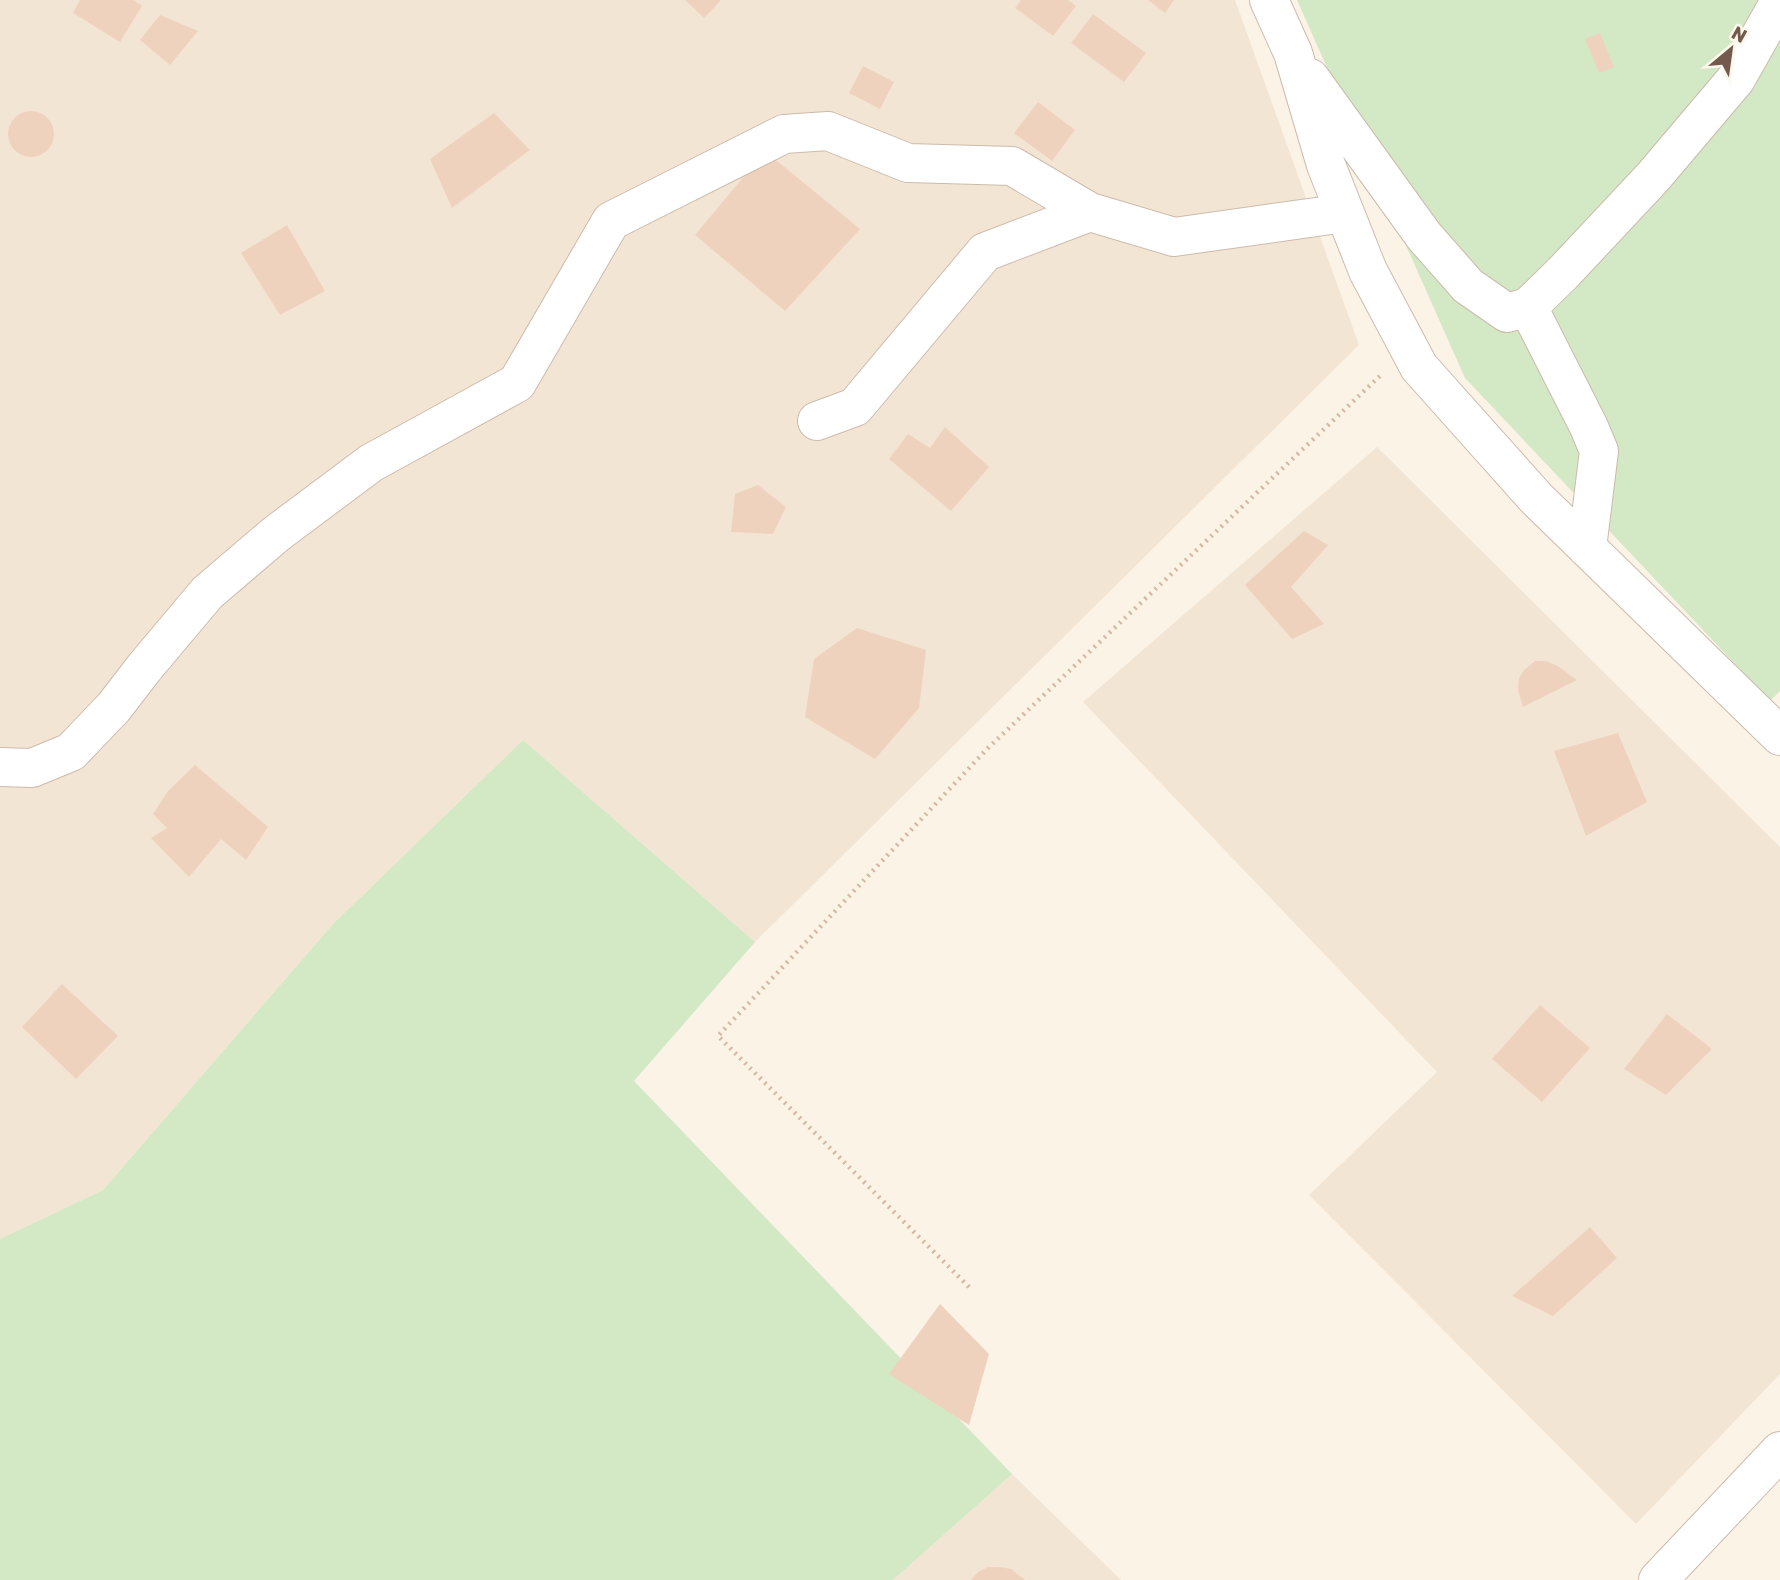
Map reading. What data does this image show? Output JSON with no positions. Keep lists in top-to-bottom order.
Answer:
{
  "north": "top right"
}
